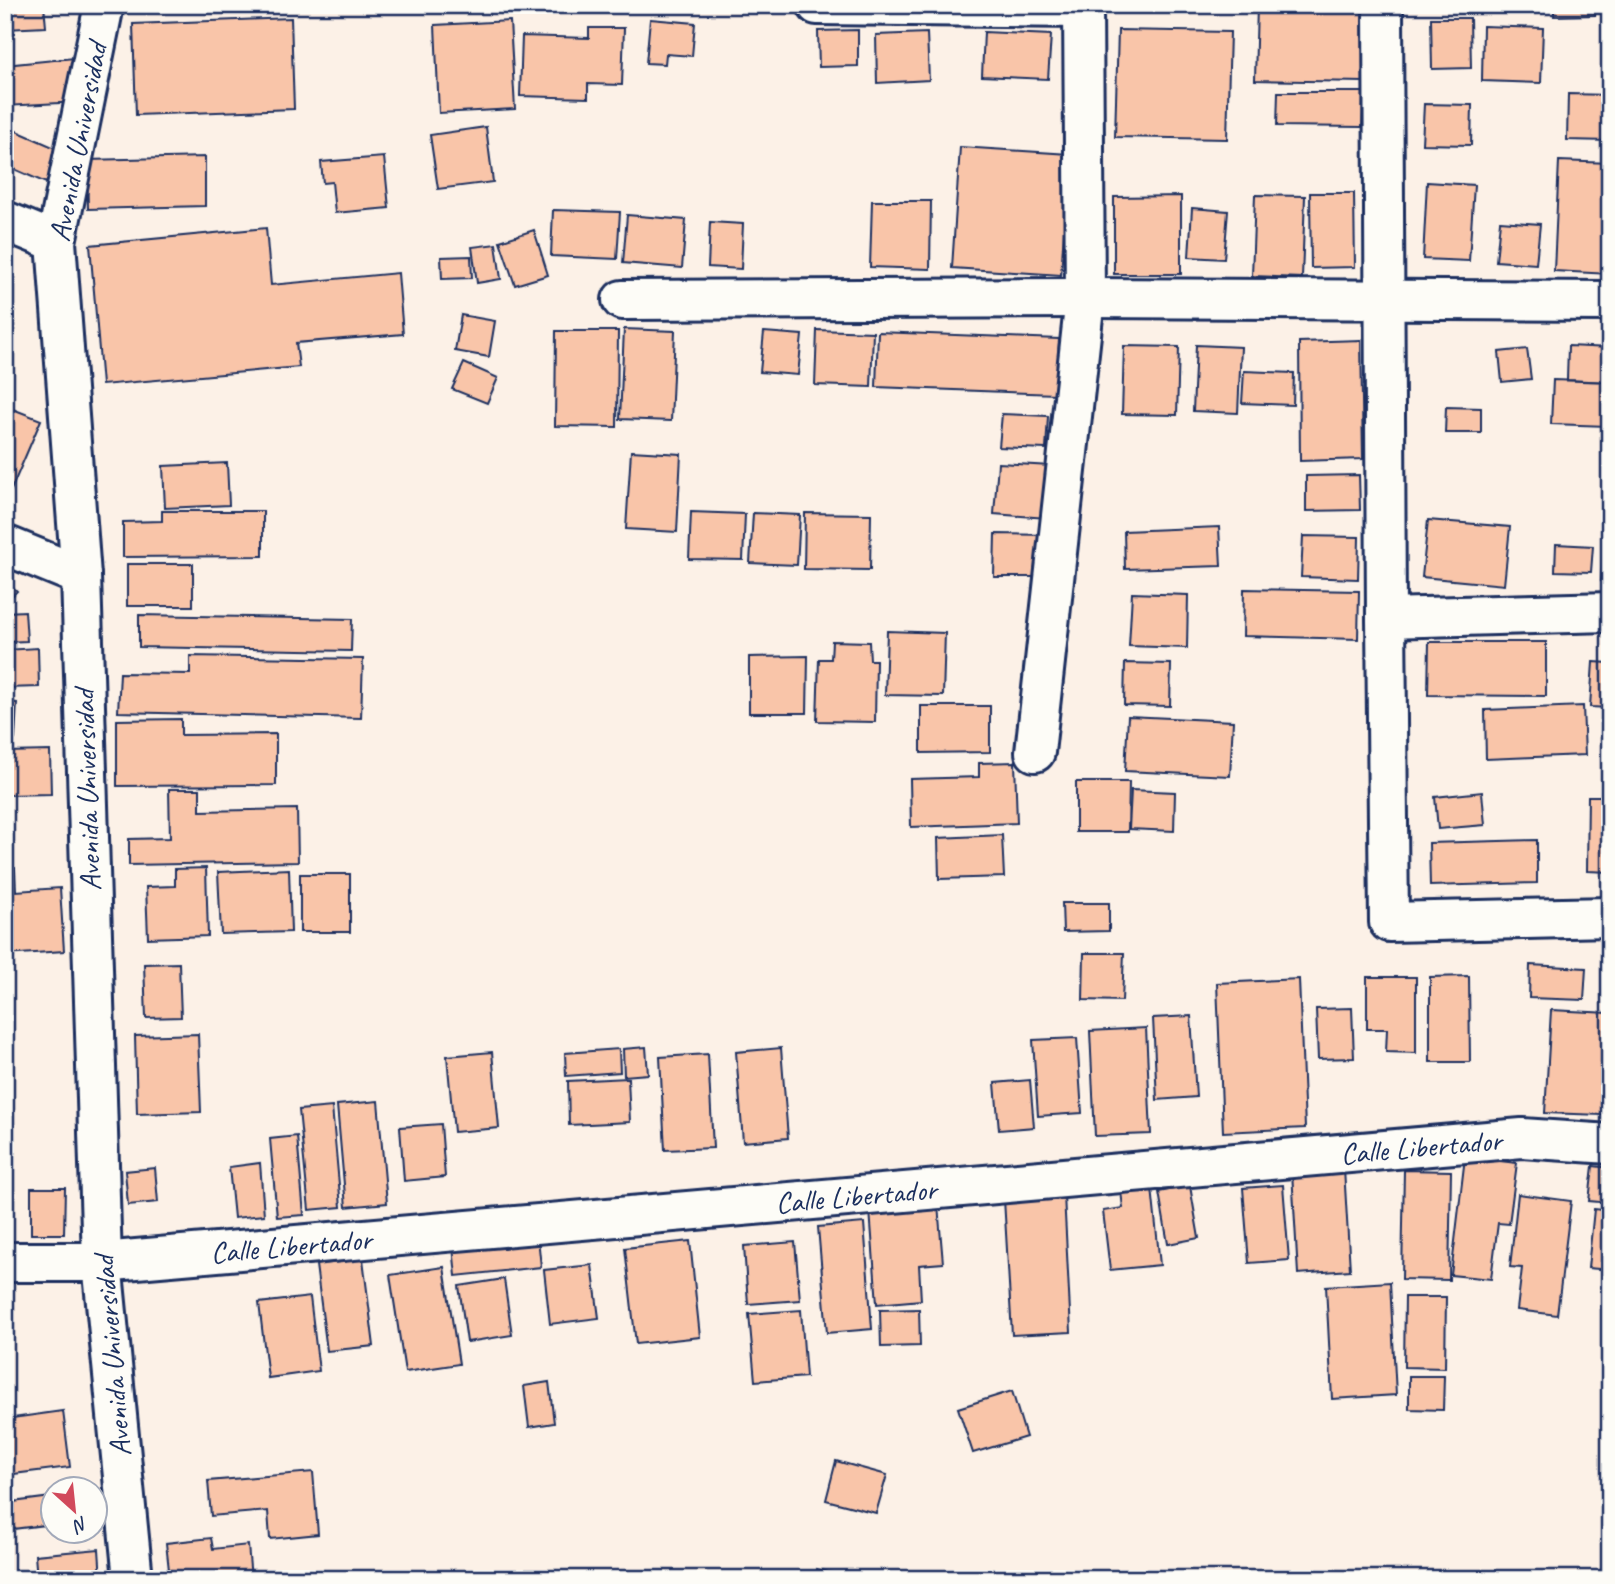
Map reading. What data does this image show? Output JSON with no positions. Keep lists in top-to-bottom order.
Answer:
{
  "streets": {
    "street": ["Avenida Universidad", "Calle Libertador"]
  },
  "crossings": [
    ["Avenida Universidad", "Calle Libertador"]
  ],
  "north": "bottom right"
}
